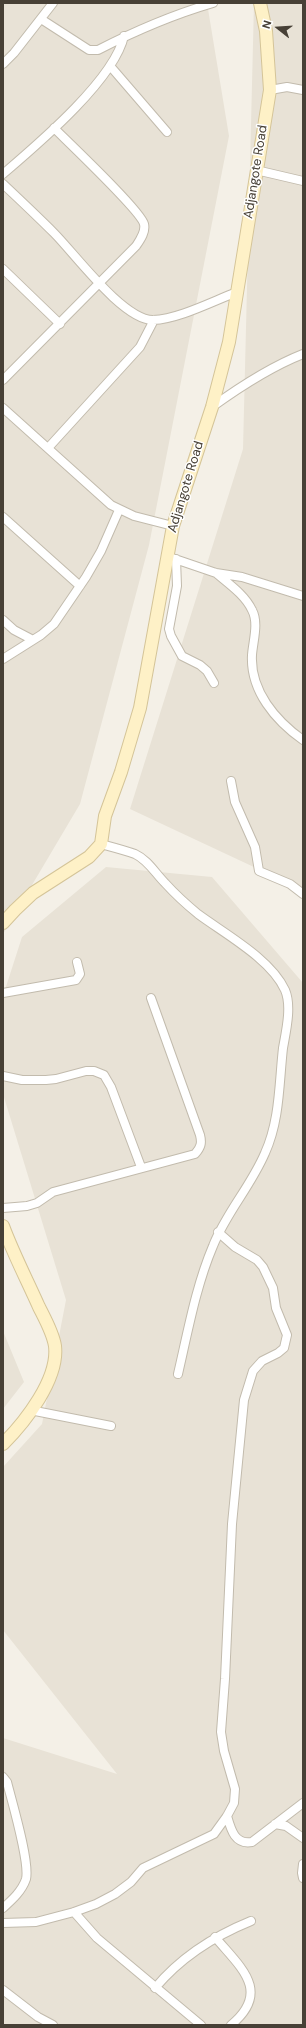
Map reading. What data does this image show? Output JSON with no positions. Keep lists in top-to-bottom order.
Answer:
{
  "streets": {
    "street": ["Adjangote Road"]
  },
  "north": "left"
}
